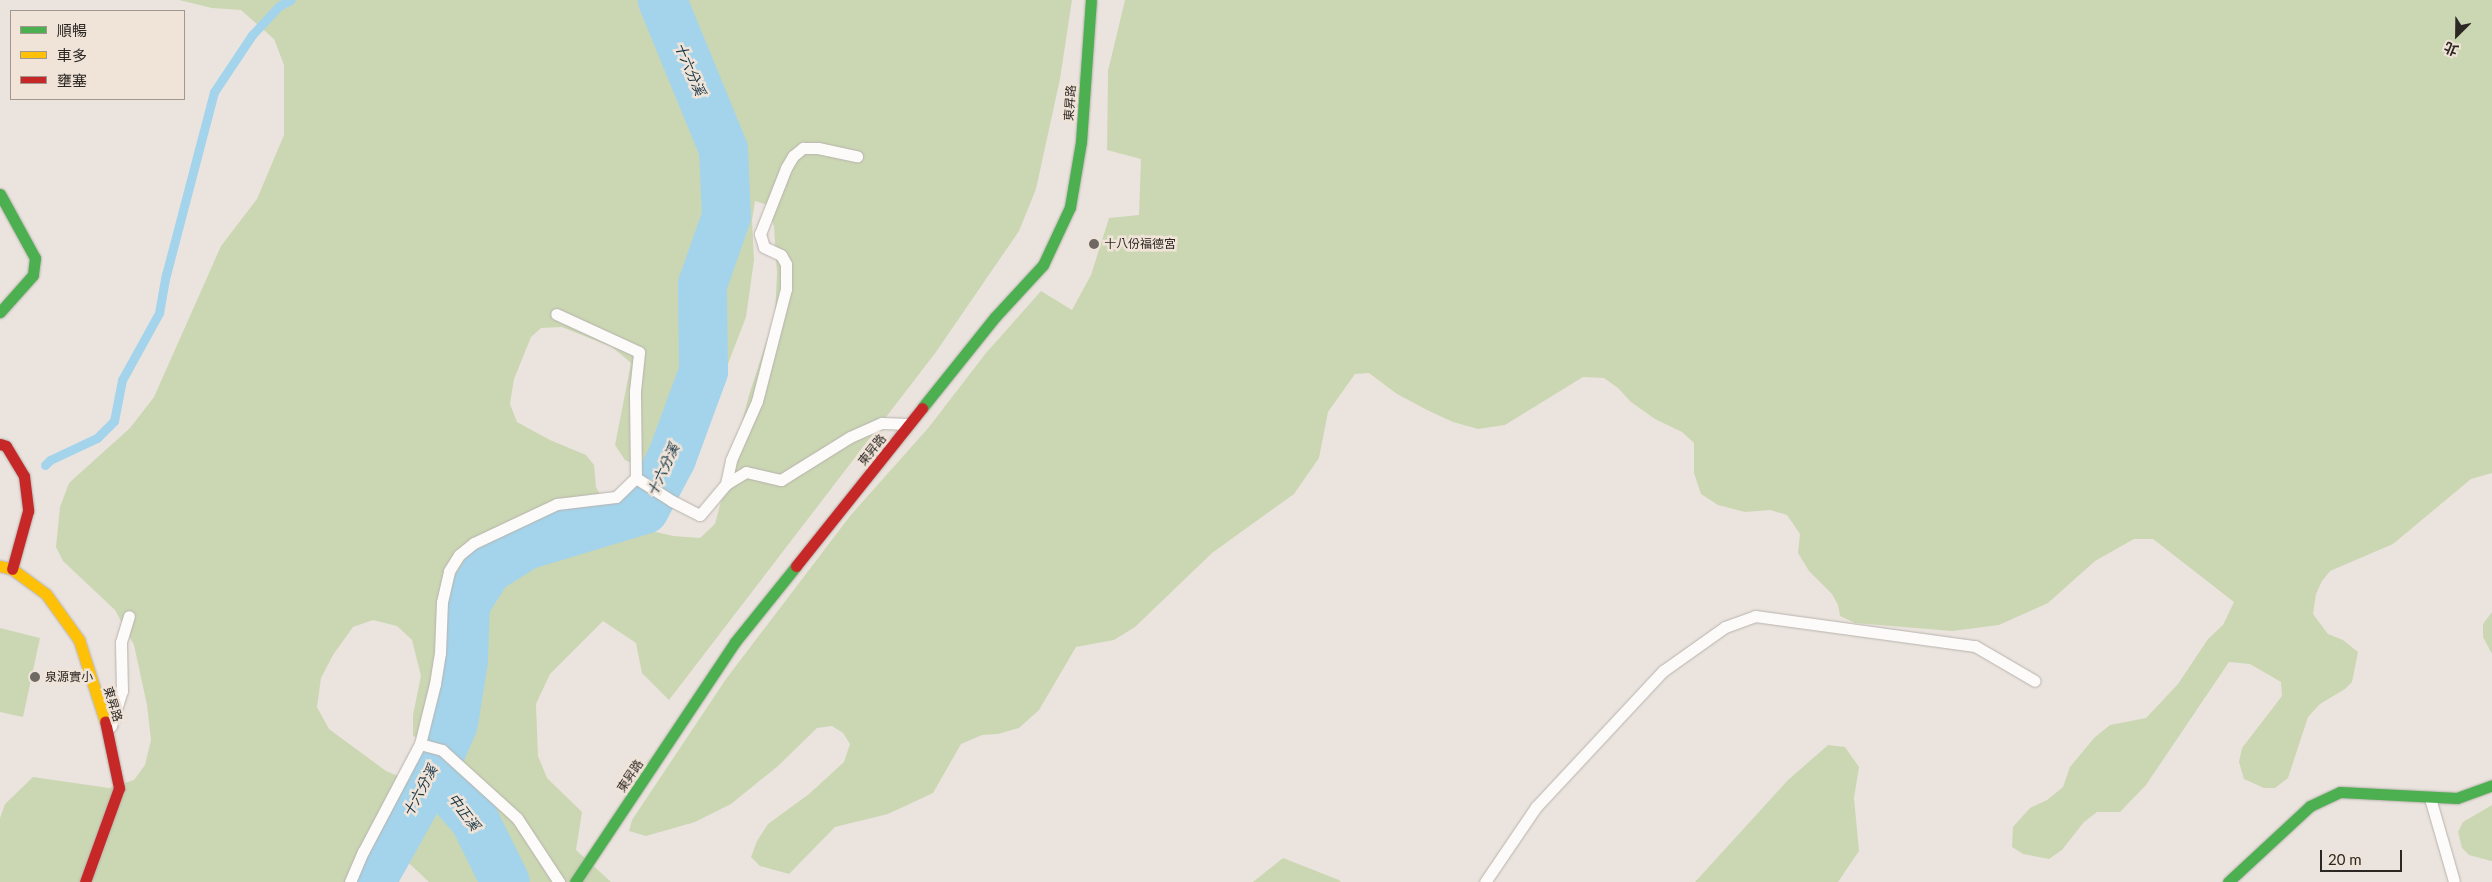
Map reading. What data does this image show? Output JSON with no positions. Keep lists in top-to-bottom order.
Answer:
{
  "streets": {
    "street": ["東昇路"]
  },
  "water": ["十六分溪", "中正溪"],
  "places": ["十八份福德宮", "泉源實小"],
  "legend": ["順暢", "車多", "壅塞"],
  "scale_bar": "20 m",
  "north": "bottom left"
}
